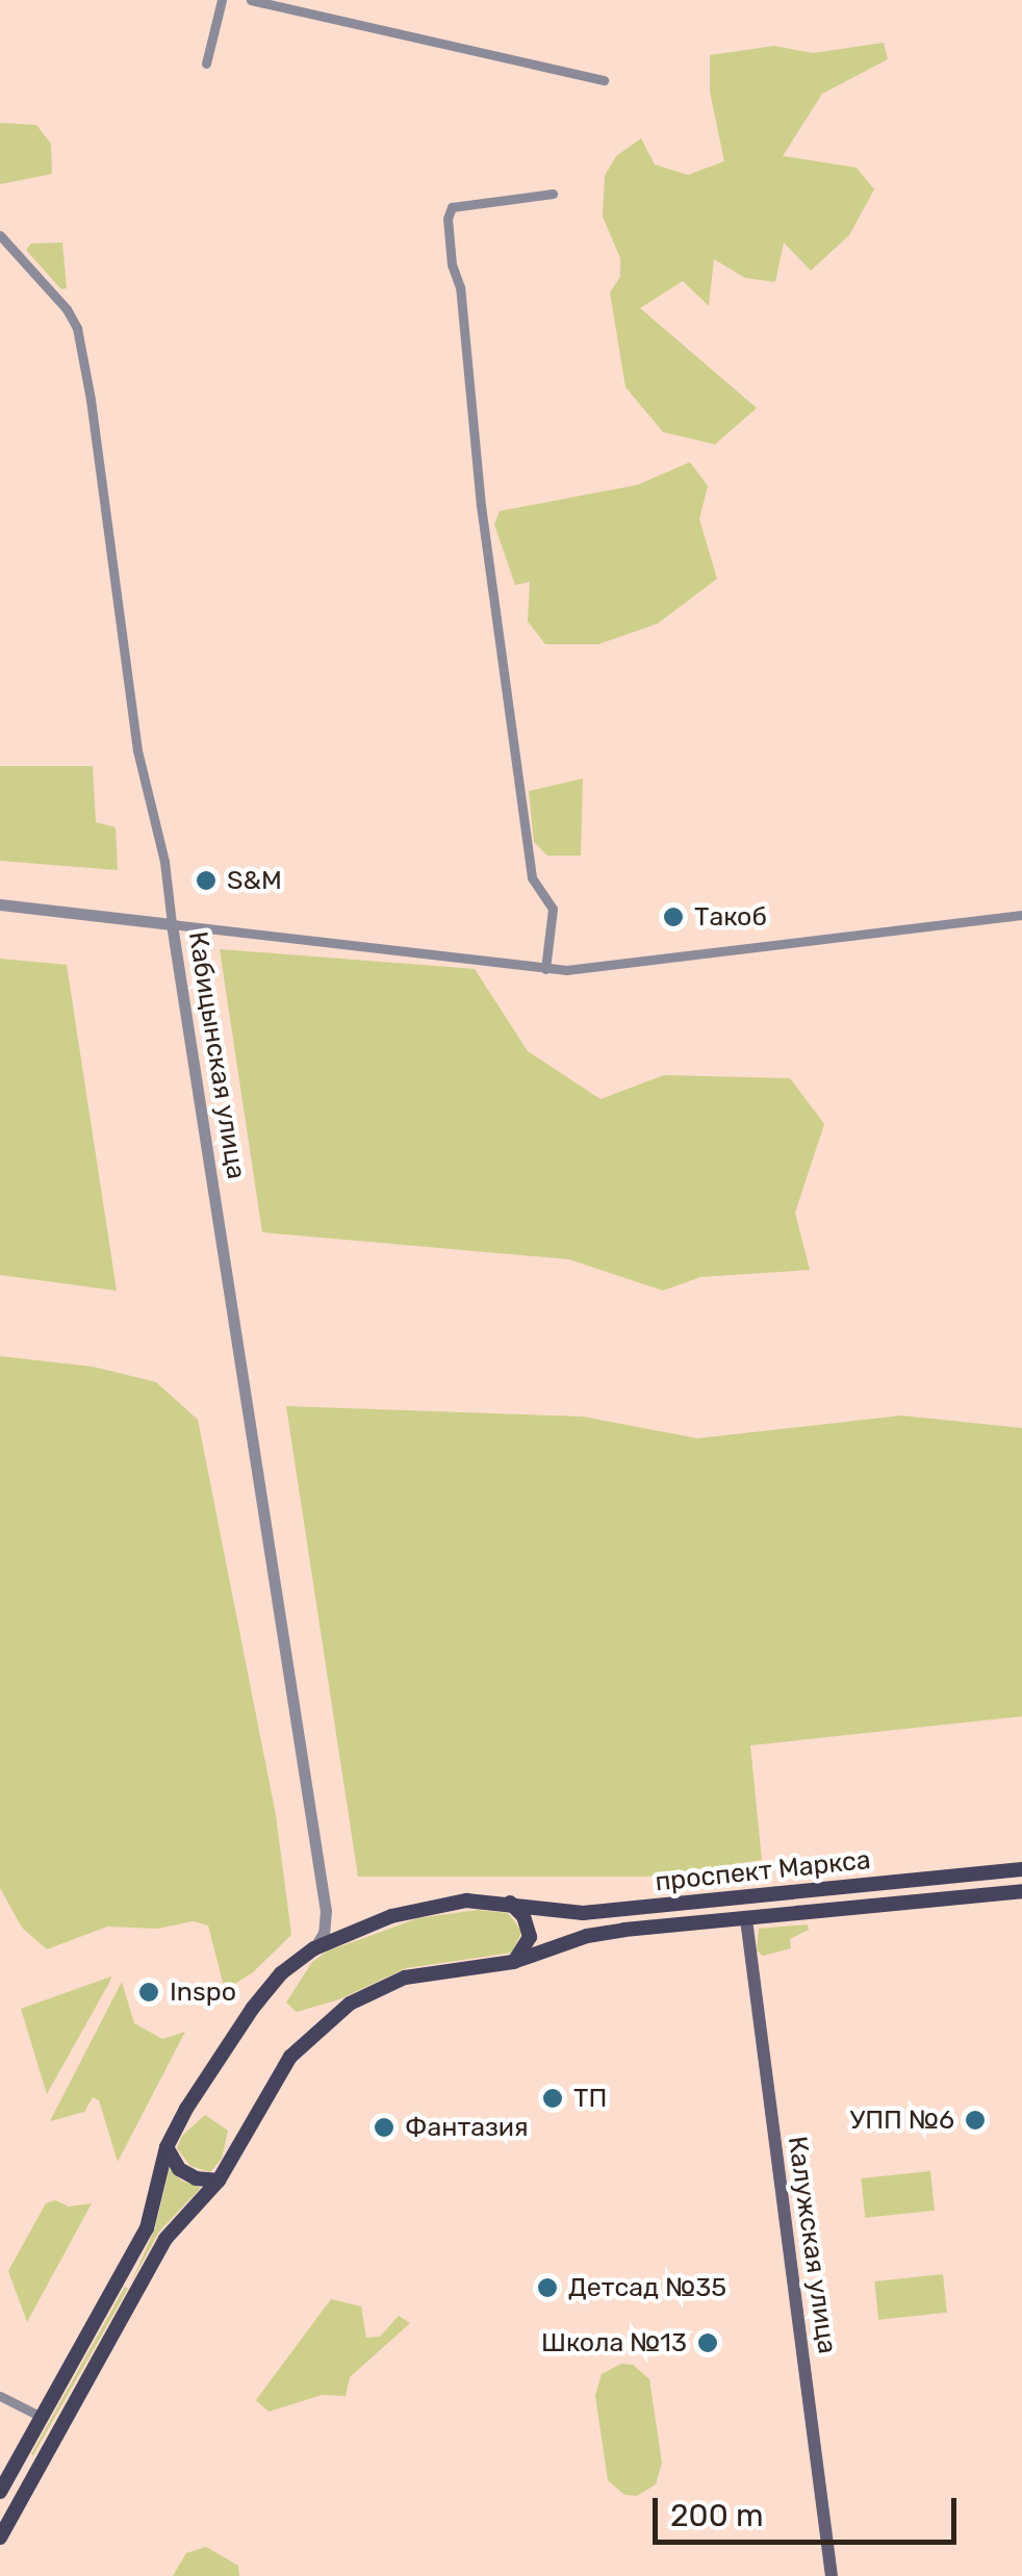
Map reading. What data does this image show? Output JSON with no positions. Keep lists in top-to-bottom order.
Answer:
{
  "streets": {
    "main road": ["проспект Маркса", "Калужская улица"],
    "street": ["Кабицынская улица"]
  },
  "crossings": [
    ["проспект Маркса", "Калужская улица"]
  ],
  "places": [
    "S&M",
    "Такоб",
    "Inspo",
    "ТП",
    "УПП №6",
    "Фантазия",
    "Детсад №35",
    "Школа №13"
  ],
  "scale_bar": "200 m"
}
